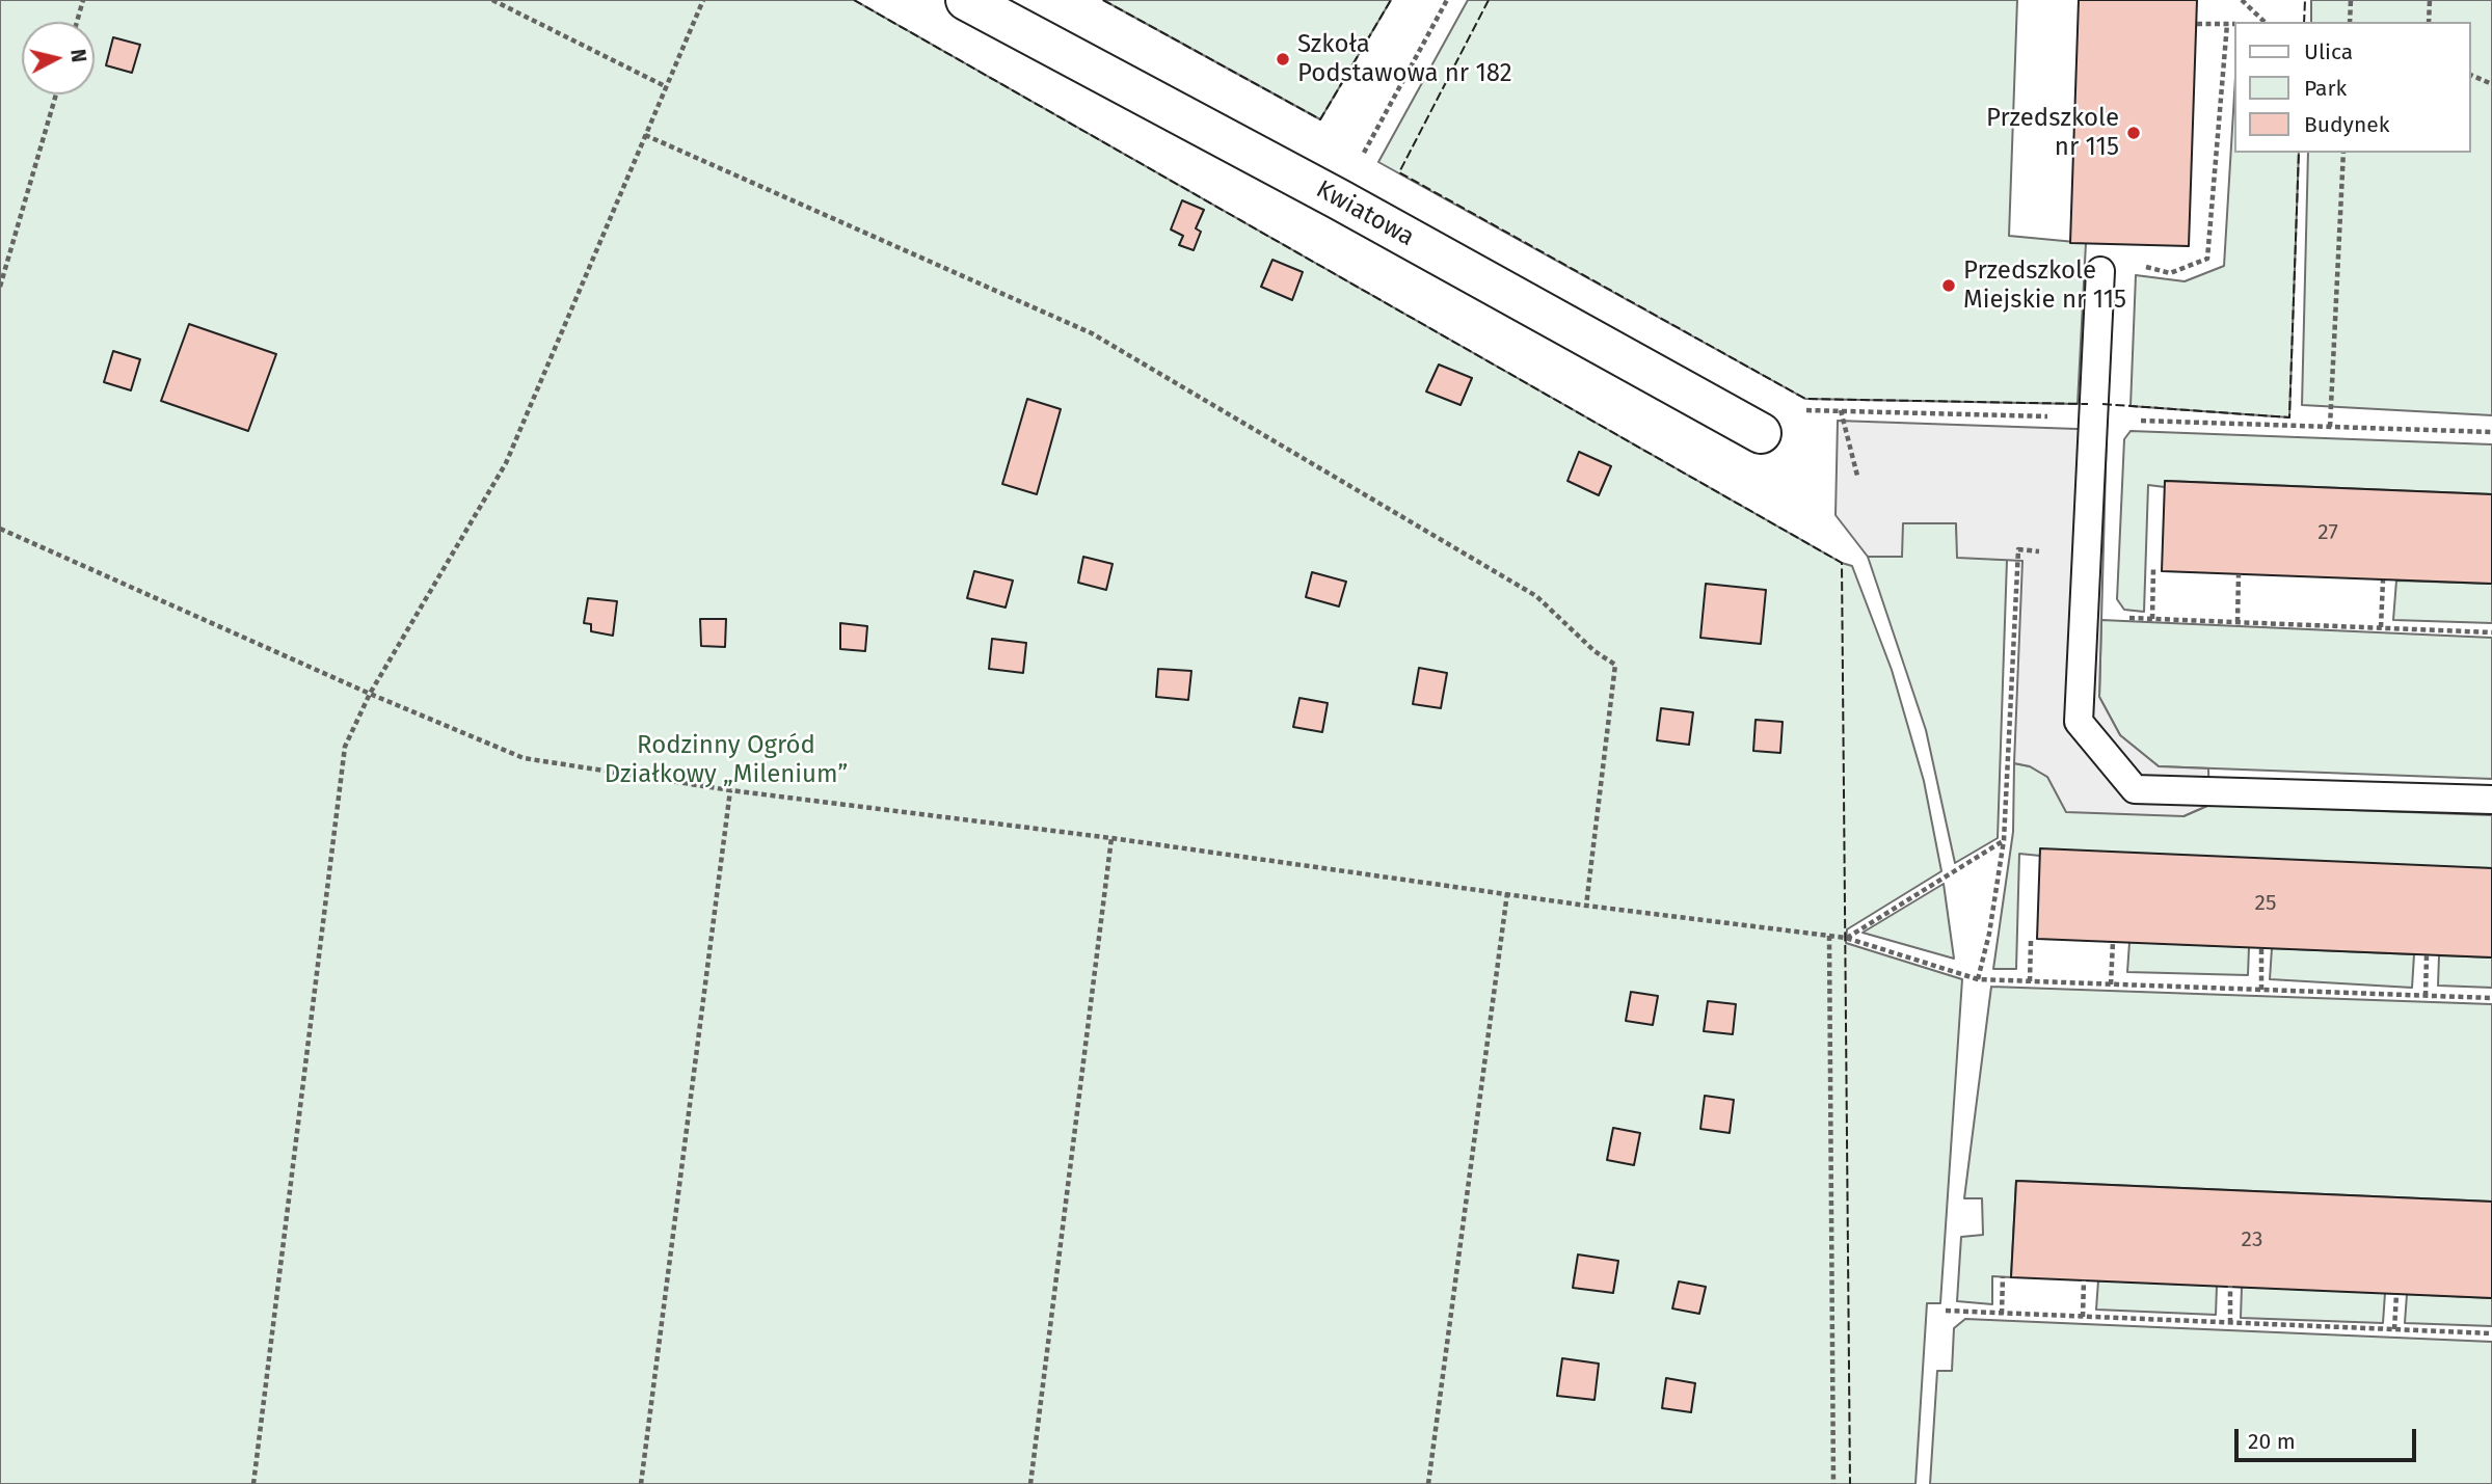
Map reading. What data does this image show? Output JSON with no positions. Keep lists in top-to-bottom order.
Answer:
{
  "streets": {
    "street": ["Kwiatowa"]
  },
  "parks": ["Rodzinny Ogród Działkowy „Milenium”"],
  "places": ["Szkoła Podstawowa nr 182", "Przedszkole nr 115", "Przedszkole Miejskie nr 115"],
  "house_numbers": ["27", "25", "23"],
  "legend": ["Ulica", "Park", "Budynek"],
  "scale_bar": "20 m",
  "north": "right"
}
